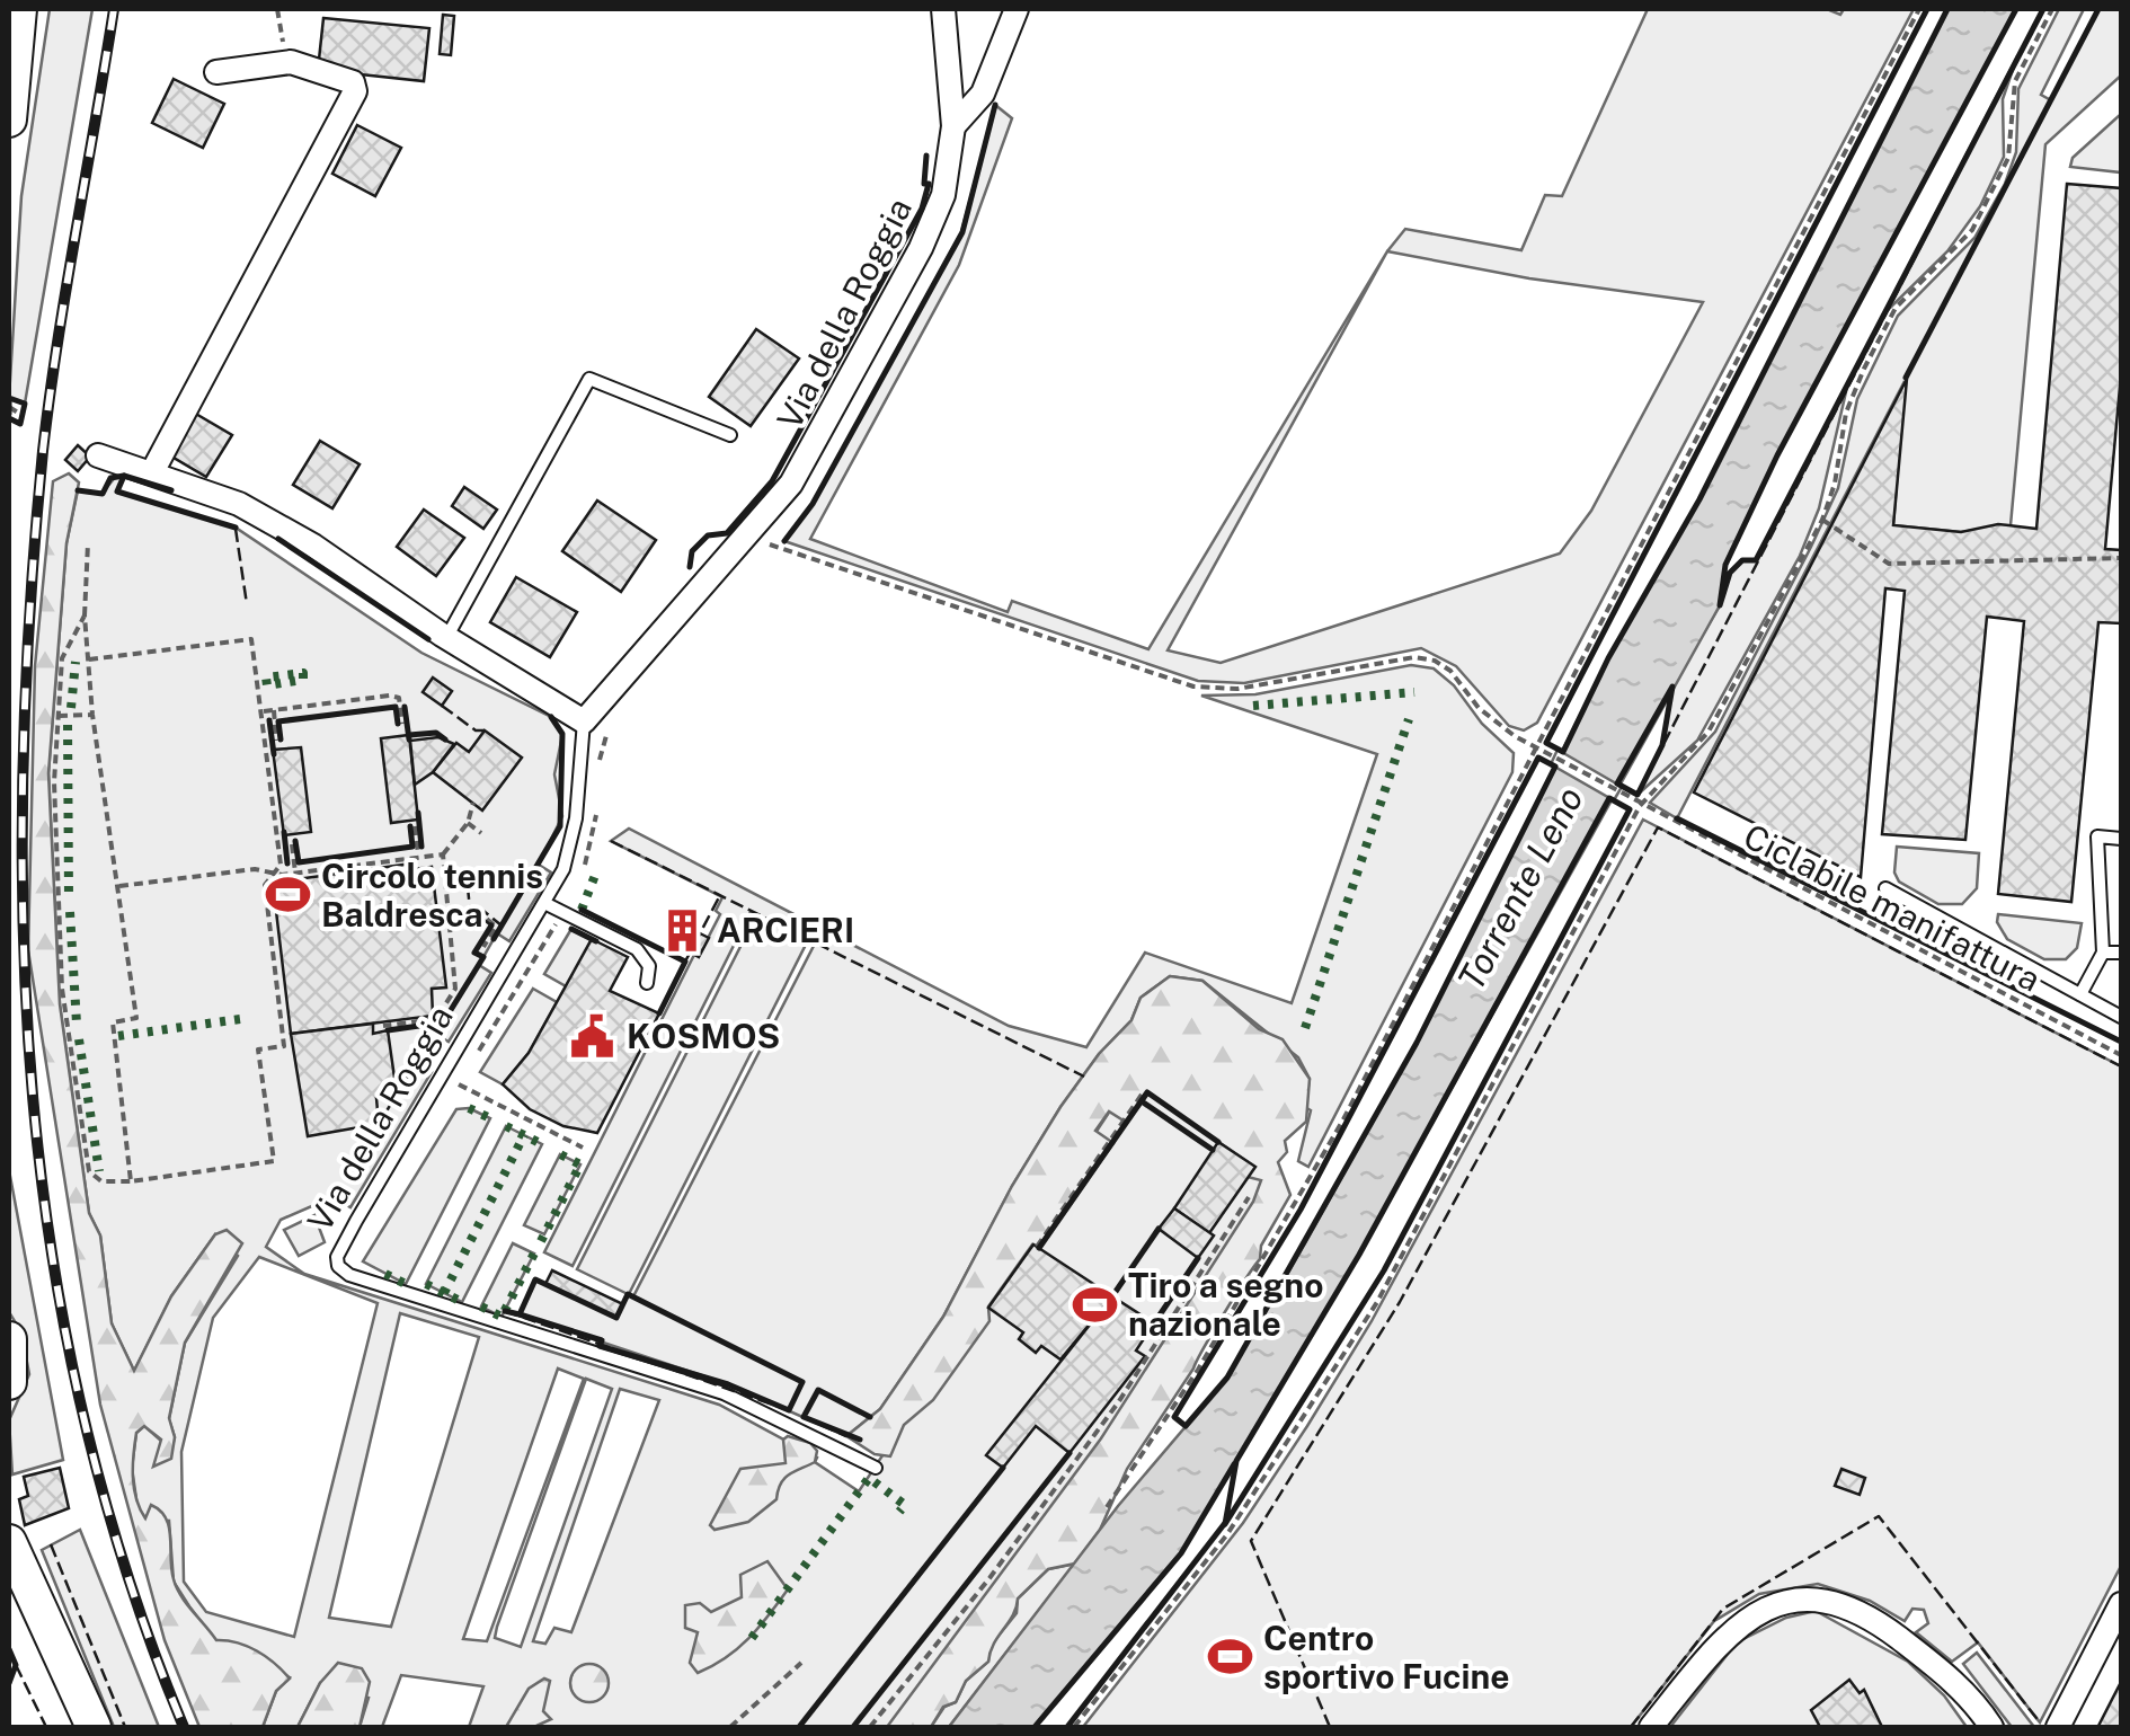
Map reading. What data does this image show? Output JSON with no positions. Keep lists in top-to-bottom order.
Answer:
{
  "streets": {
    "street": ["Via della Roggia"],
    "path": ["Ciclabile manifattura"]
  },
  "crossings": [
    ["Via della Roggia", "Ciclabile manifattura"]
  ],
  "water": ["Torrente Leno"],
  "places": {
    "sports": ["Circolo tennis Baldresca", "Tiro a segno nazionale", "Centro sportivo Fucine"],
    "building": ["ARCIERI"],
    "public building": ["KOSMOS"]
  }
}
